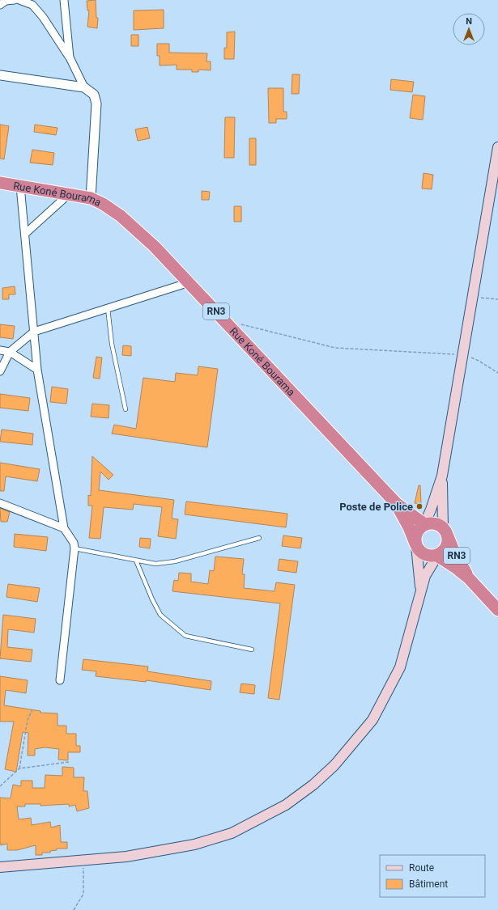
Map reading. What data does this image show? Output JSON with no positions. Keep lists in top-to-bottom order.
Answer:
{
  "streets": {
    "highway": ["Rue Koné Bourama", "RN3"]
  },
  "crossings": [
    ["Rue Koné Bourama", "RN3"]
  ],
  "places": ["Poste de Police"],
  "legend": ["Route", "Bâtiment"],
  "north": "top"
}
